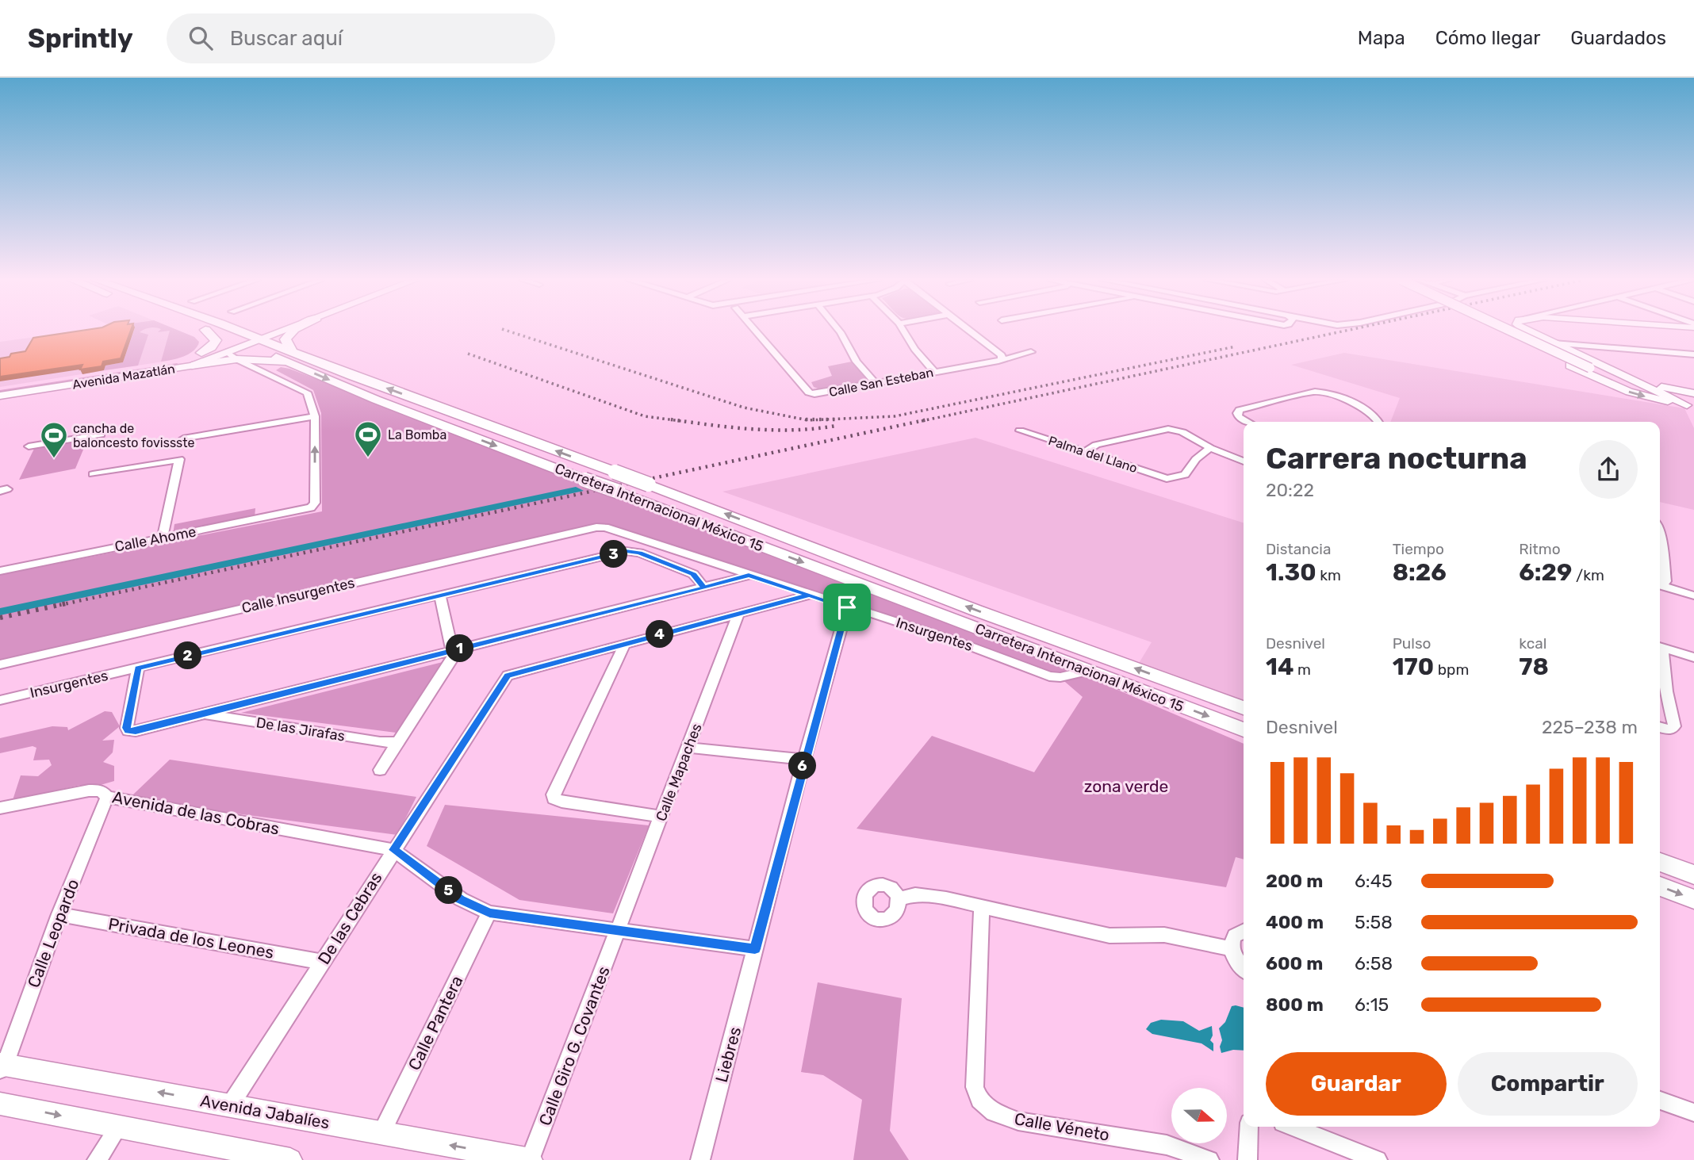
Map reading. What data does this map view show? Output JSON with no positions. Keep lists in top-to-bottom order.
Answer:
{
  "streets": {
    "main road": ["Carretera Internacional México 15"],
    "street": [
      "Avenida Mazatlán",
      "Calle San Esteban",
      "Palma del Llano",
      "Calle Ahome",
      "Calle Insurgentes",
      "Insurgentes",
      "De las Jirafas",
      "Calle Mapaches",
      "Avenida de las Cobras",
      "De las Cebras",
      "Calle Leopardo",
      "Privada de los Leones",
      "Calle Pantera",
      "Calle Giro G. Covantes",
      "Liebres",
      "Avenida Jabalíes",
      "Calle Véneto"
    ]
  },
  "crossings": [
    ["Avenida Mazatlán", "Carretera Internacional México 15"],
    ["Carretera Internacional México 15", "Insurgentes"],
    ["Calle Insurgentes", "Insurgentes"],
    ["Insurgentes", "Liebres"],
    ["Calle Mapaches", "Calle Giro G. Covantes"],
    ["Avenida de las Cobras", "De las Cebras"],
    ["Avenida de las Cobras", "Calle Leopardo"],
    ["De las Cebras", "Privada de los Leones"],
    ["De las Cebras", "Avenida Jabalíes"],
    ["Calle Leopardo", "Privada de los Leones"],
    ["Calle Leopardo", "Avenida Jabalíes"],
    ["Calle Pantera", "Avenida Jabalíes"],
    ["Calle Giro G. Covantes", "Avenida Jabalíes"]
  ],
  "parks": ["zona verde"],
  "places": {
    "sports": ["La Bomba", "cancha de baloncesto fovissste"]
  },
  "north": "right",
  "page": {
    "header": "Sprintly",
    "search": "Buscar aquí",
    "nav": ["Mapa", "Cómo llegar", "Guardados"],
    "heading": ["Carrera nocturna", "20:22"],
    "stats": [
      ["Distancia", "1.30 km"],
      ["Tiempo", "8:26"],
      ["Ritmo", "6:29 /km"],
      ["Desnivel", "14 m"],
      ["Pulso", "170 bpm"],
      ["kcal", "78"]
    ],
    "pins": [
      "3",
      "4",
      "1",
      "2",
      "6",
      "5"
    ],
    "chart": ["Desnivel", "225–238 m"],
    "list": [
      {
        "name": "200 m",
        "note": "6:45"
      },
      {
        "name": "400 m",
        "note": "5:58"
      },
      {
        "name": "600 m",
        "note": "6:58"
      },
      {
        "name": "800 m",
        "note": "6:15"
      }
    ],
    "buttons": ["Guardar", "Compartir"]
  }
}
